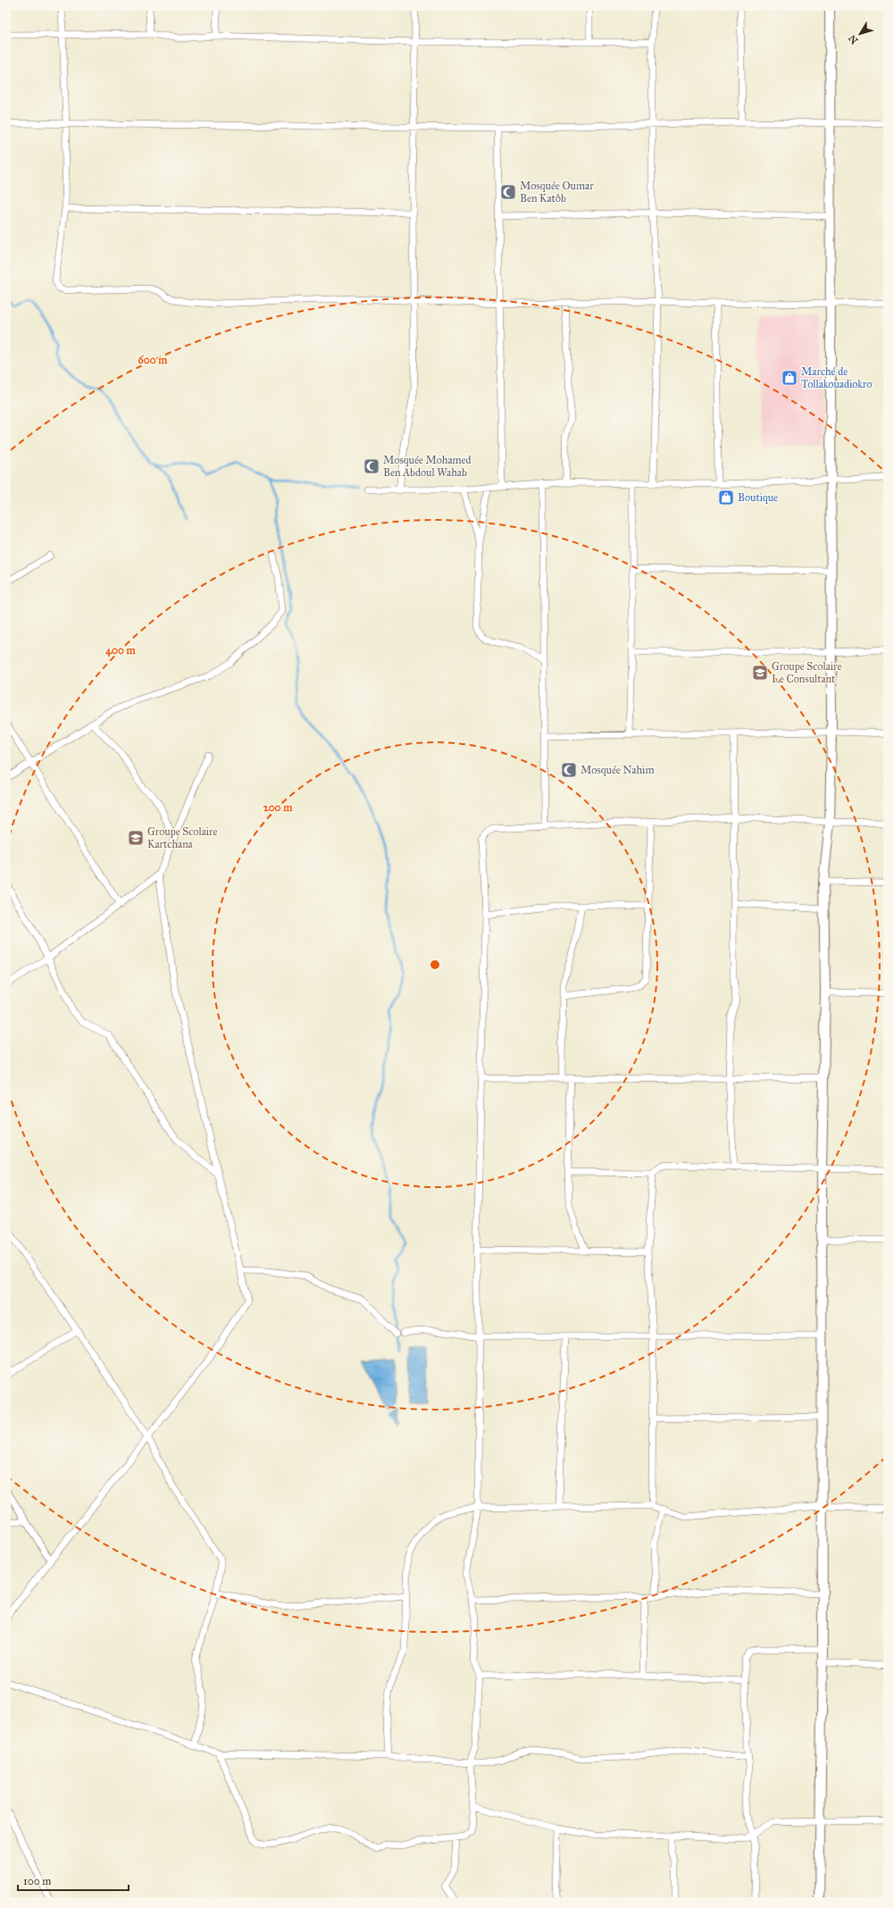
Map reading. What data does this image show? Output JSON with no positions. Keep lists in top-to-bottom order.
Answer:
{
  "places": {
    "mosque": ["Mosquée Oumar Ben Katôb", "Mosquée Mohamed Ben Abdoul Wahab", "Mosquée Nahim"],
    "shop": ["Marché de Tollakouadiokro", "Boutique"],
    "school or university": ["Groupe Scolaire Le Consultant", "Groupe Scolaire Kartchana"]
  },
  "scale_bar": "100 m",
  "north": "bottom left",
  "rings": ["600 m", "400 m", "200 m"]
}
